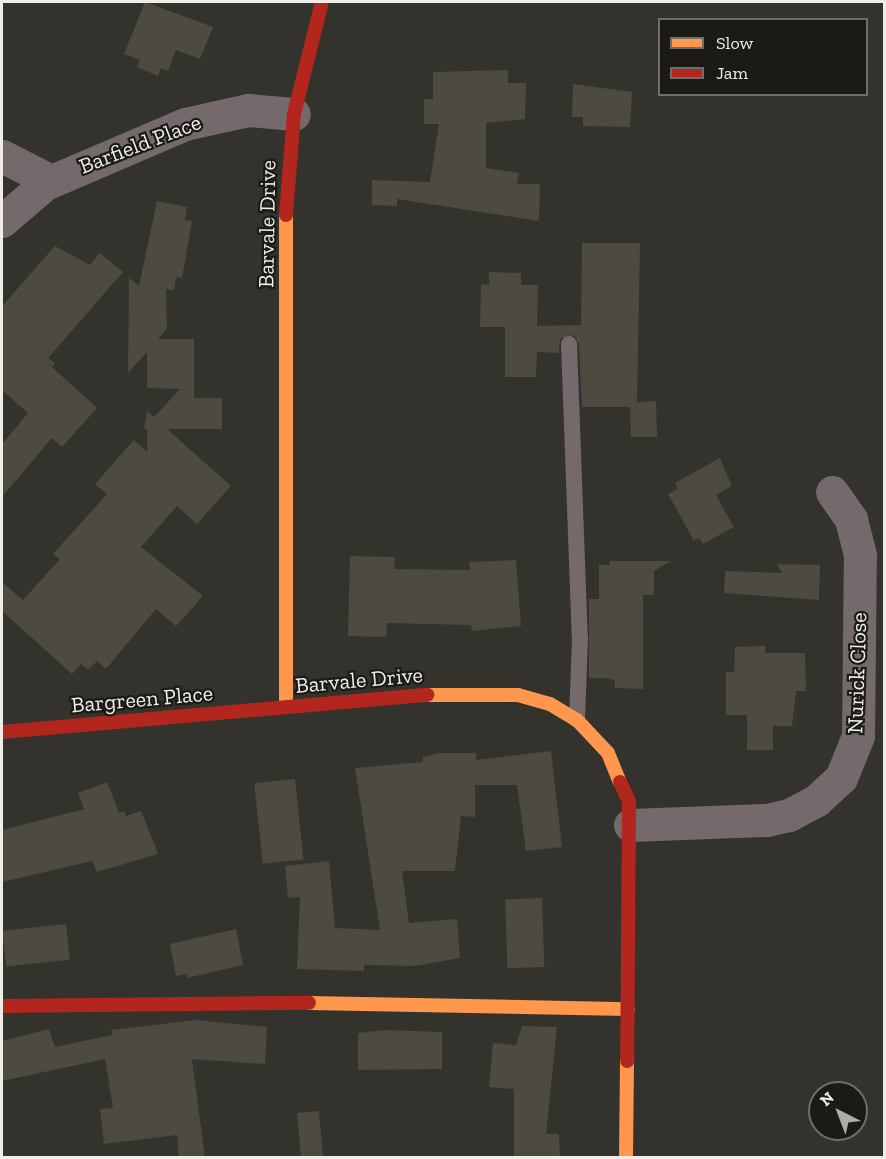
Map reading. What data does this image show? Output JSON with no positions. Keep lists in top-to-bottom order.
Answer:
{
  "streets": {
    "street": [
      "Barfield Place",
      "Barvale Drive",
      "Nurick Close",
      "Bargreen Place"
    ]
  },
  "crossings": [
    ["Barfield Place", "Barvale Drive"],
    ["Barvale Drive", "Nurick Close"],
    ["Barvale Drive", "Bargreen Place"]
  ],
  "legend": ["Slow", "Jam"],
  "north": "top left"
}
